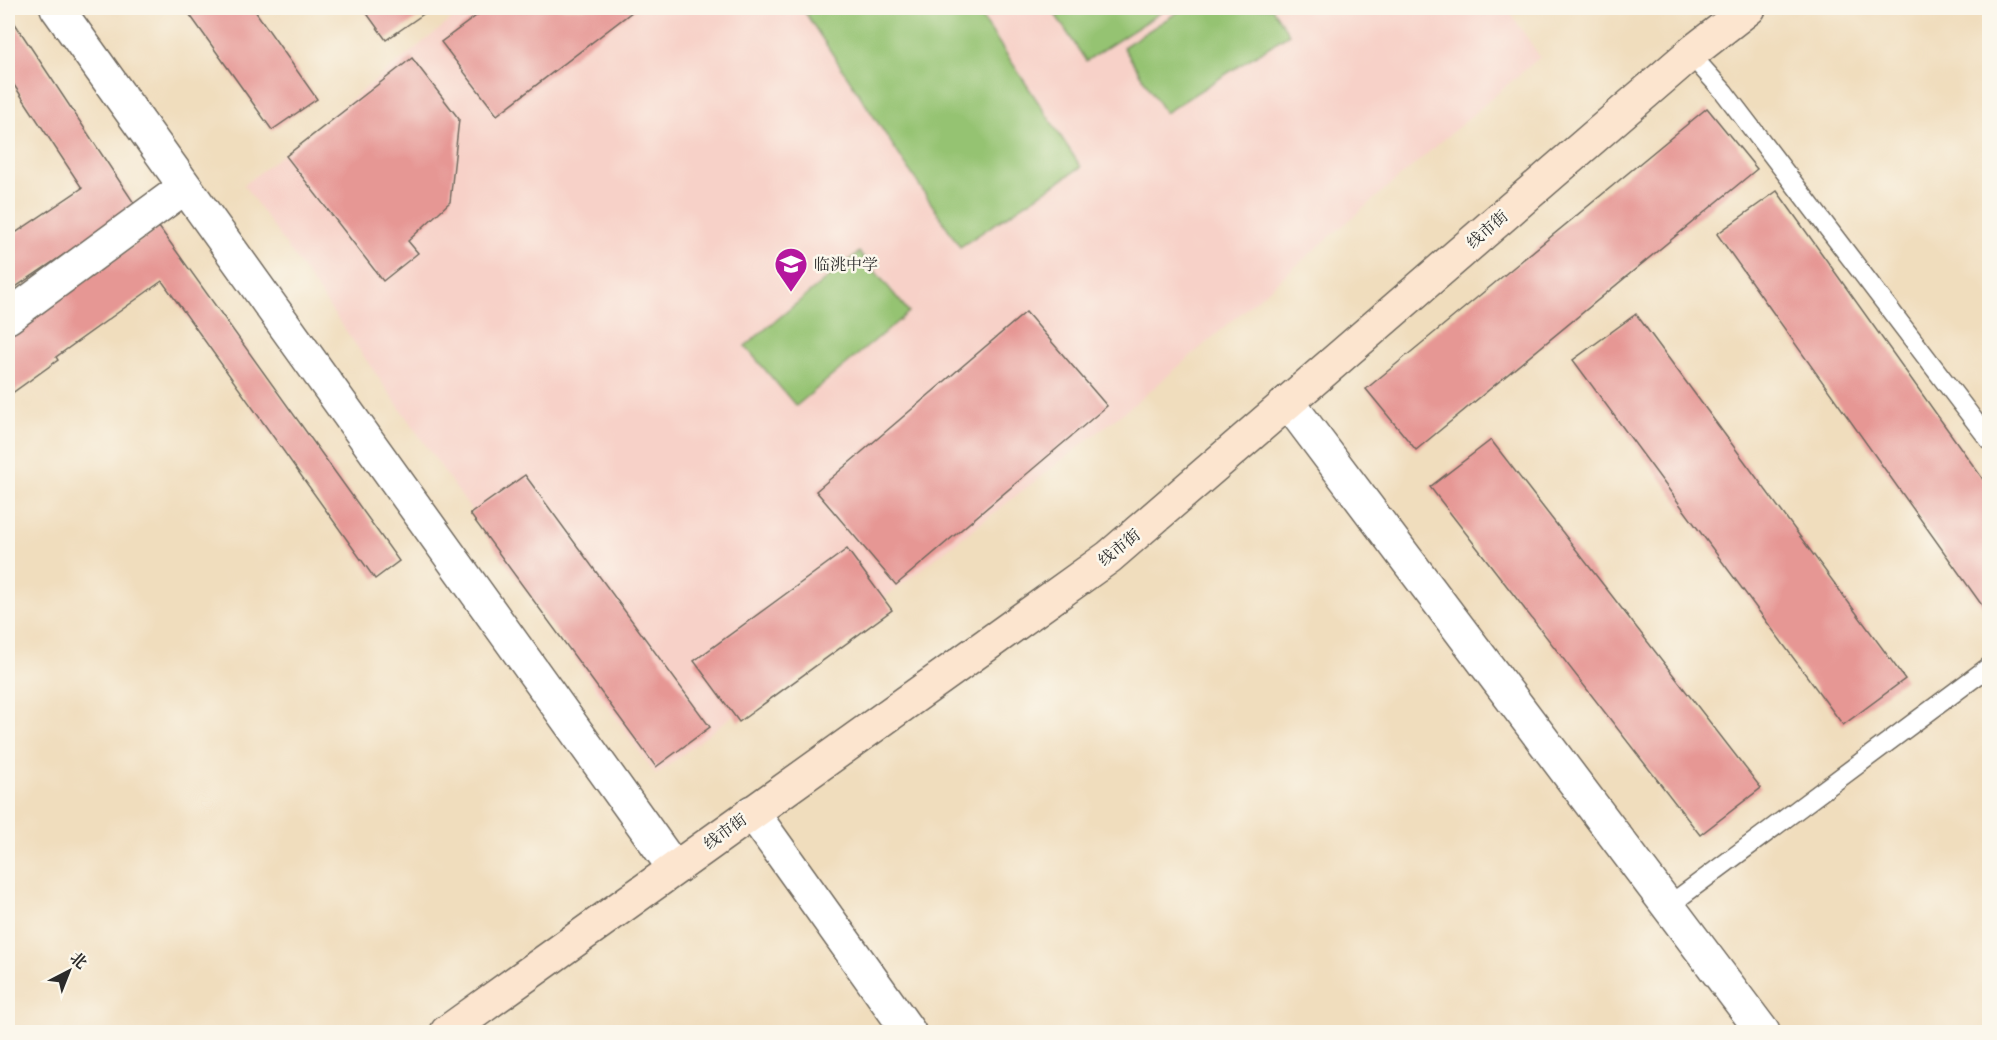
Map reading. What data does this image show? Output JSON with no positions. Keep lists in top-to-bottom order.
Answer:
{
  "streets": {
    "main road": ["线市街"]
  },
  "places": {
    "school or university": ["临洮中学"]
  },
  "north": "top right"
}
